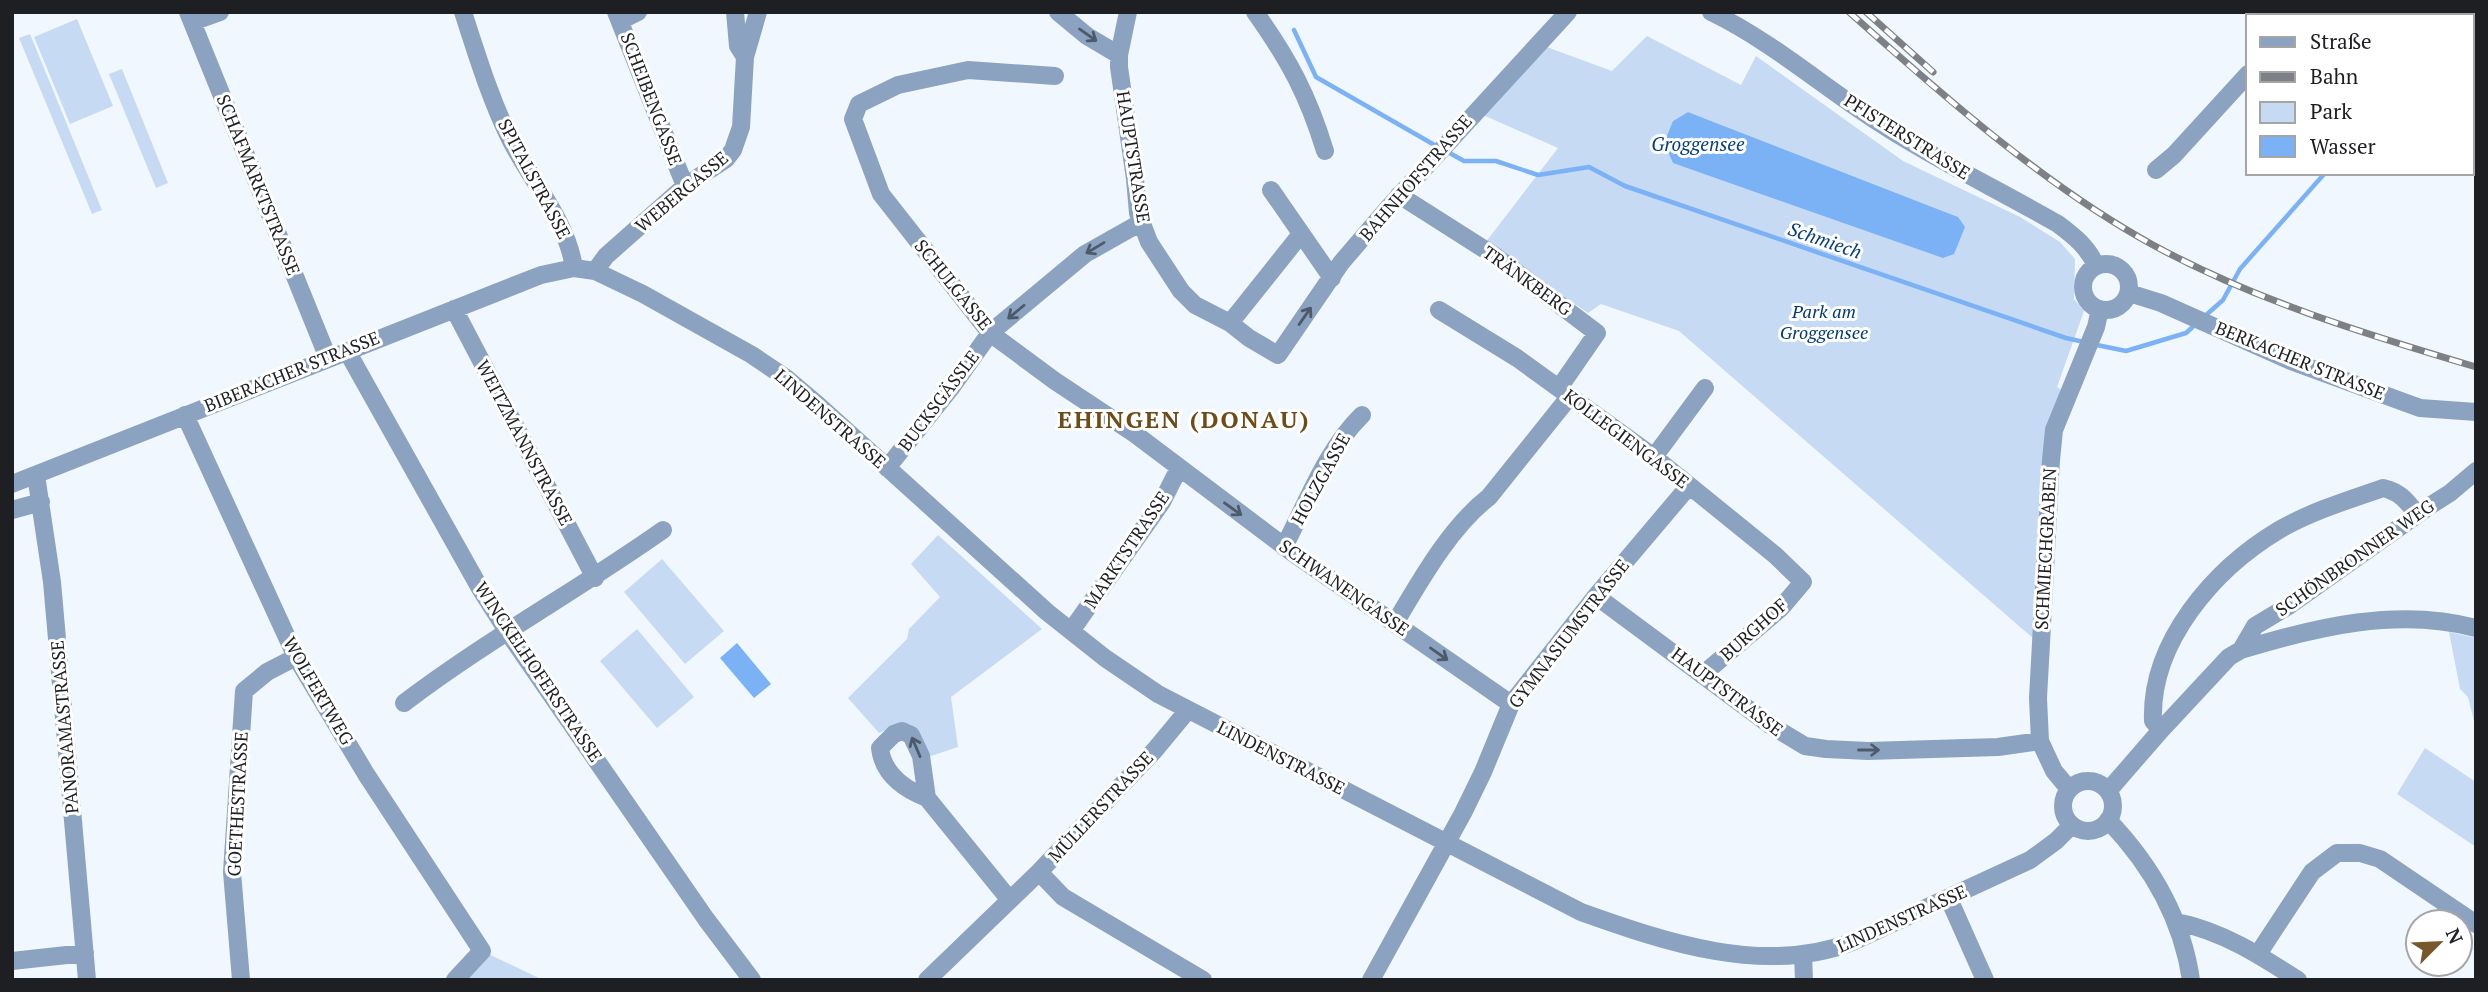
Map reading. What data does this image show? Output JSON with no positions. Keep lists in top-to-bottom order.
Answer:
{
  "streets": {
    "street": [
      "SCHEIBENGASSE",
      "PFISTERSTRASSE",
      "HAUPTSTRASSE",
      "BAHNHOFSTRASSE",
      "SPITALSTRASSE",
      "SCHAFMARKTSTRASSE",
      "WEBERGASSE",
      "TRÄNKBERG",
      "SCHULGASSE",
      "BERKACHER STRASSE",
      "BIBERACHER STRASSE",
      "BUCKSGÄSSLE",
      "LINDENSTRASSE",
      "KOLLEGIENGASSE",
      "WEITZMANNSTRASSE",
      "HOLZGASSE",
      "SCHMIECHGRABEN",
      "MARKTSTRASSE",
      "SCHÖNBRONNER WEG",
      "SCHWANENGASSE",
      "BURGHOF",
      "GYMNASIUMSTRASSE",
      "WINCKELHOFERSTRASSE",
      "WOLFERTWEG",
      "PANORAMASTRASSE",
      "GOETHESTRASSE",
      "MÜLLERSTRASSE"
    ]
  },
  "crossings": [
    ["SCHEIBENGASSE", "WEBERGASSE"],
    ["PFISTERSTRASSE", "BERKACHER STRASSE"],
    ["PFISTERSTRASSE", "SCHMIECHGRABEN"],
    ["HAUPTSTRASSE", "BAHNHOFSTRASSE"],
    ["HAUPTSTRASSE", "BUCKSGÄSSLE"],
    ["HAUPTSTRASSE", "SCHMIECHGRABEN"],
    ["HAUPTSTRASSE", "BURGHOF"],
    ["HAUPTSTRASSE", "GYMNASIUMSTRASSE"],
    ["BAHNHOFSTRASSE", "TRÄNKBERG"],
    ["SPITALSTRASSE", "BIBERACHER STRASSE"],
    ["SPITALSTRASSE", "LINDENSTRASSE"],
    ["SCHAFMARKTSTRASSE", "BIBERACHER STRASSE"],
    ["WEBERGASSE", "LINDENSTRASSE"],
    ["TRÄNKBERG", "KOLLEGIENGASSE"],
    ["SCHULGASSE", "BUCKSGÄSSLE"],
    ["SCHULGASSE", "MARKTSTRASSE"],
    ["SCHULGASSE", "SCHWANENGASSE"],
    ["BERKACHER STRASSE", "SCHMIECHGRABEN"],
    ["BIBERACHER STRASSE", "LINDENSTRASSE"],
    ["BIBERACHER STRASSE", "WEITZMANNSTRASSE"],
    ["BIBERACHER STRASSE", "WINCKELHOFERSTRASSE"],
    ["BIBERACHER STRASSE", "WOLFERTWEG"],
    ["BIBERACHER STRASSE", "PANORAMASTRASSE"],
    ["BUCKSGÄSSLE", "LINDENSTRASSE"],
    ["LINDENSTRASSE", "SCHMIECHGRABEN"],
    ["LINDENSTRASSE", "MARKTSTRASSE"],
    ["LINDENSTRASSE", "GYMNASIUMSTRASSE"],
    ["LINDENSTRASSE", "MÜLLERSTRASSE"],
    ["KOLLEGIENGASSE", "BURGHOF"],
    ["KOLLEGIENGASSE", "GYMNASIUMSTRASSE"],
    ["HOLZGASSE", "SCHWANENGASSE"],
    ["MARKTSTRASSE", "SCHWANENGASSE"],
    ["SCHWANENGASSE", "GYMNASIUMSTRASSE"],
    ["WOLFERTWEG", "GOETHESTRASSE"]
  ],
  "one_way": ["HAUPTSTRASSE", "BUCKSGÄSSLE", "SCHWANENGASSE"],
  "districts": ["EHINGEN (DONAU)"],
  "water": ["Groggensee", "Schmiech"],
  "parks": ["Park am Groggensee"],
  "legend": [
    "Straße",
    "Bahn",
    "Park",
    "Wasser"
  ],
  "north": "top right"
}
